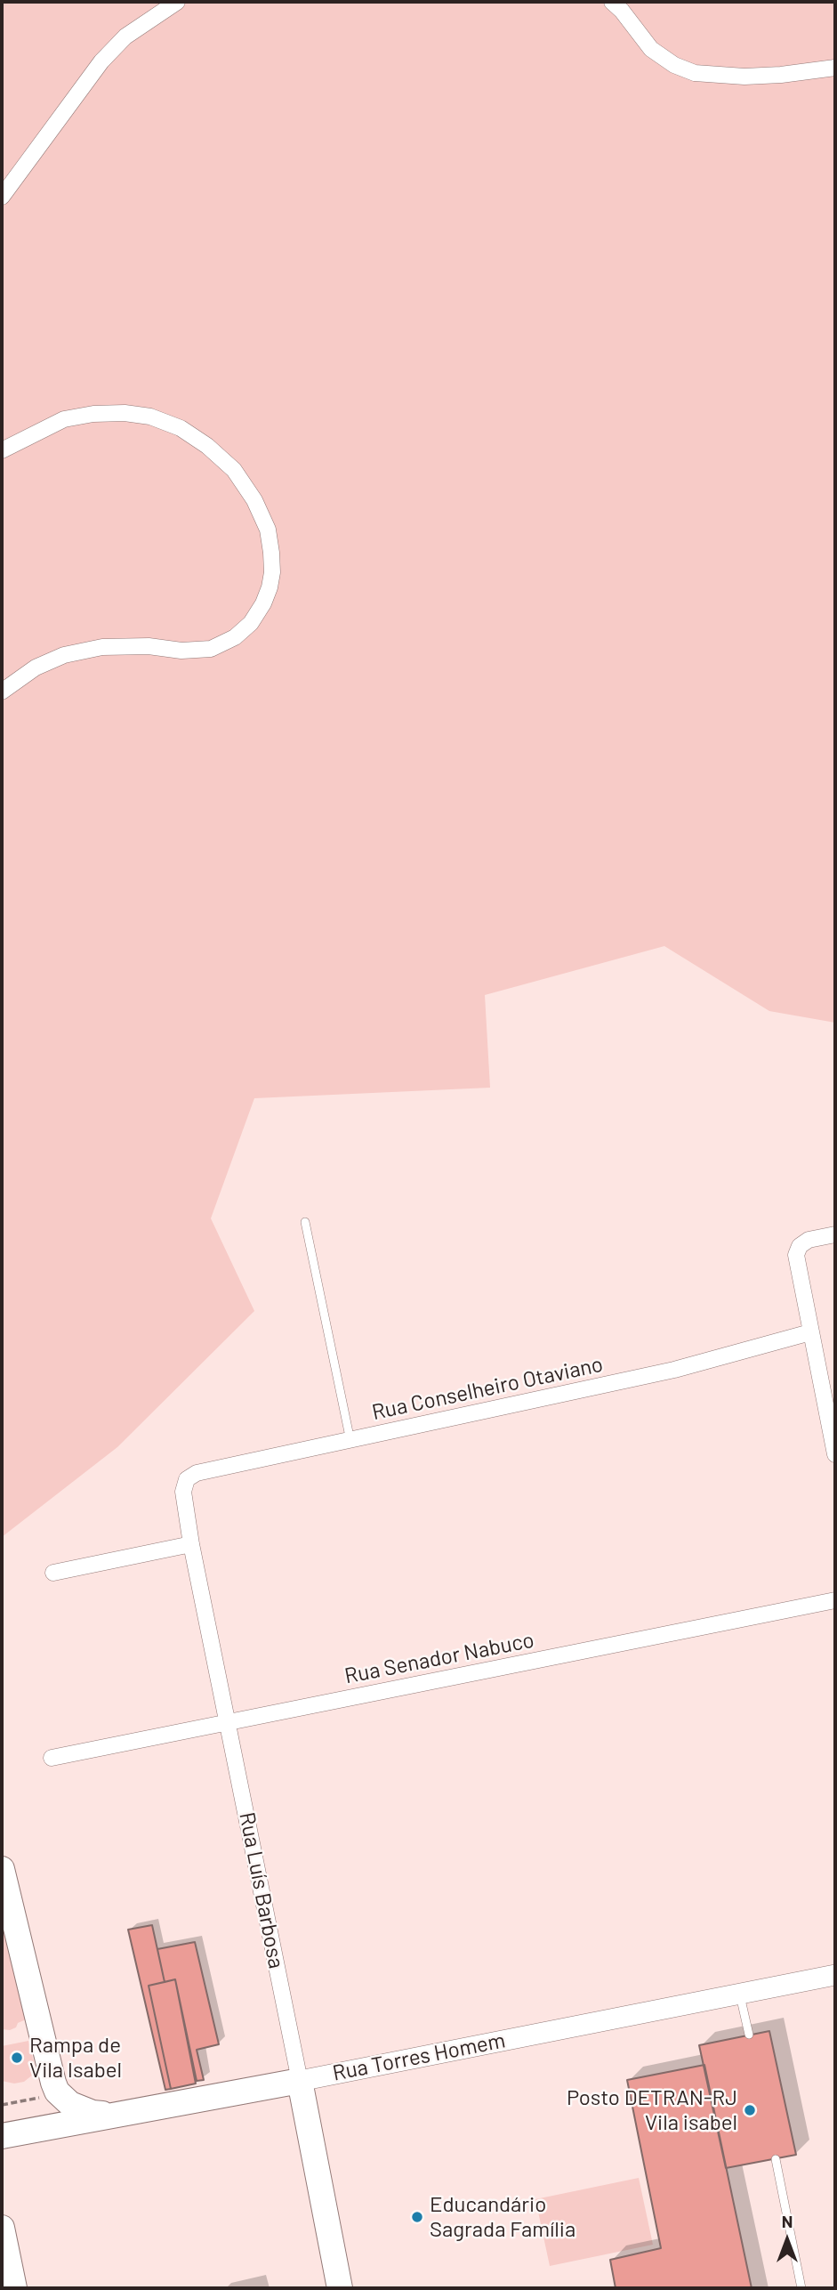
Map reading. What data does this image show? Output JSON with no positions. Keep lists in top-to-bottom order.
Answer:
{
  "streets": {
    "main road": ["Rua Luís Barbosa", "Rua Torres Homem"],
    "street": ["Rua Conselheiro Otaviano", "Rua Senador Nabuco"]
  },
  "crossings": [
    ["Rua Conselheiro Otaviano", "Rua Luís Barbosa"],
    ["Rua Senador Nabuco", "Rua Luís Barbosa"],
    ["Rua Luís Barbosa", "Rua Torres Homem"]
  ],
  "places": ["Rampa de Vila Isabel", "Posto DETRAN-RJ Vila isabel", "Educandário Sagrada Família"],
  "north": "top"
}
